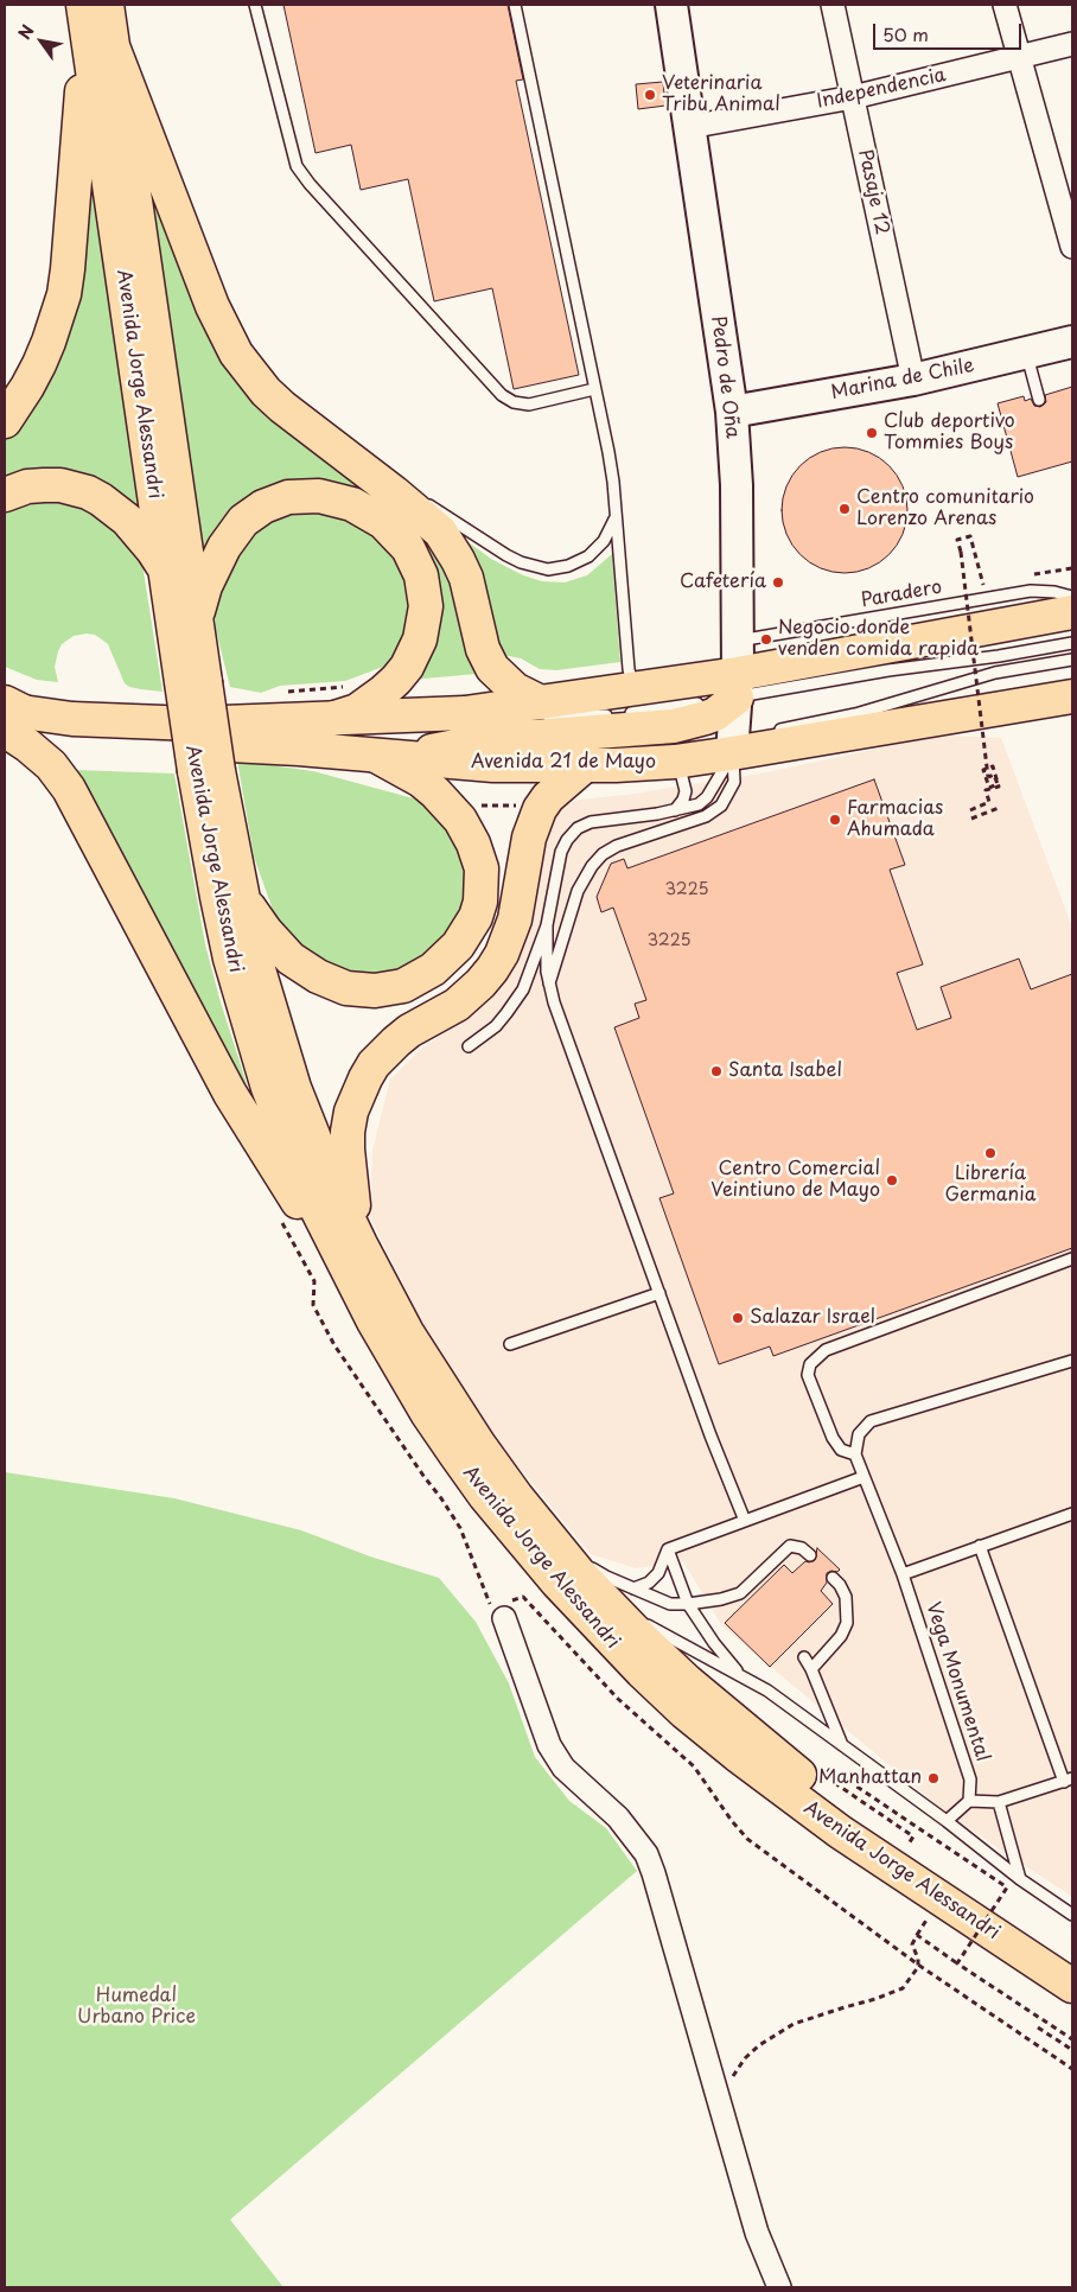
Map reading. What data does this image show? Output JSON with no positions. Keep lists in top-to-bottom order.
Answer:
{
  "streets": {
    "main road": ["Avenida Jorge Alessandri", "Avenida 21 de Mayo"],
    "street": [
      "Independencia",
      "Pasaje 12",
      "Pedro de Oña",
      "Marina de Chile"
    ],
    "lane": ["Paradero", "Vega Monumental"]
  },
  "crossings": [
    ["Independencia", "Pasaje 12"],
    ["Independencia", "Pedro de Oña"],
    ["Pasaje 12", "Marina de Chile"],
    ["Pedro de Oña", "Marina de Chile"],
    ["Pedro de Oña", "Paradero"],
    ["Pedro de Oña", "Avenida 21 de Mayo"]
  ],
  "parks": ["Humedal Urbano Price"],
  "places": [
    "Veterinaria Tribu Animal",
    "Club deportivo Tommies Boys",
    "Centro comunitario Lorenzo Arenas",
    "Cafetería",
    "Negocio donde venden comida rapida",
    "Farmacias Ahumada",
    "Santa Isabel",
    "Librería Germania",
    "Centro Comercial Veintiuno de Mayo",
    "Salazar Israel",
    "Manhattan"
  ],
  "house_numbers": ["3225", "3225"],
  "scale_bar": "50 m",
  "north": "top left"
}
